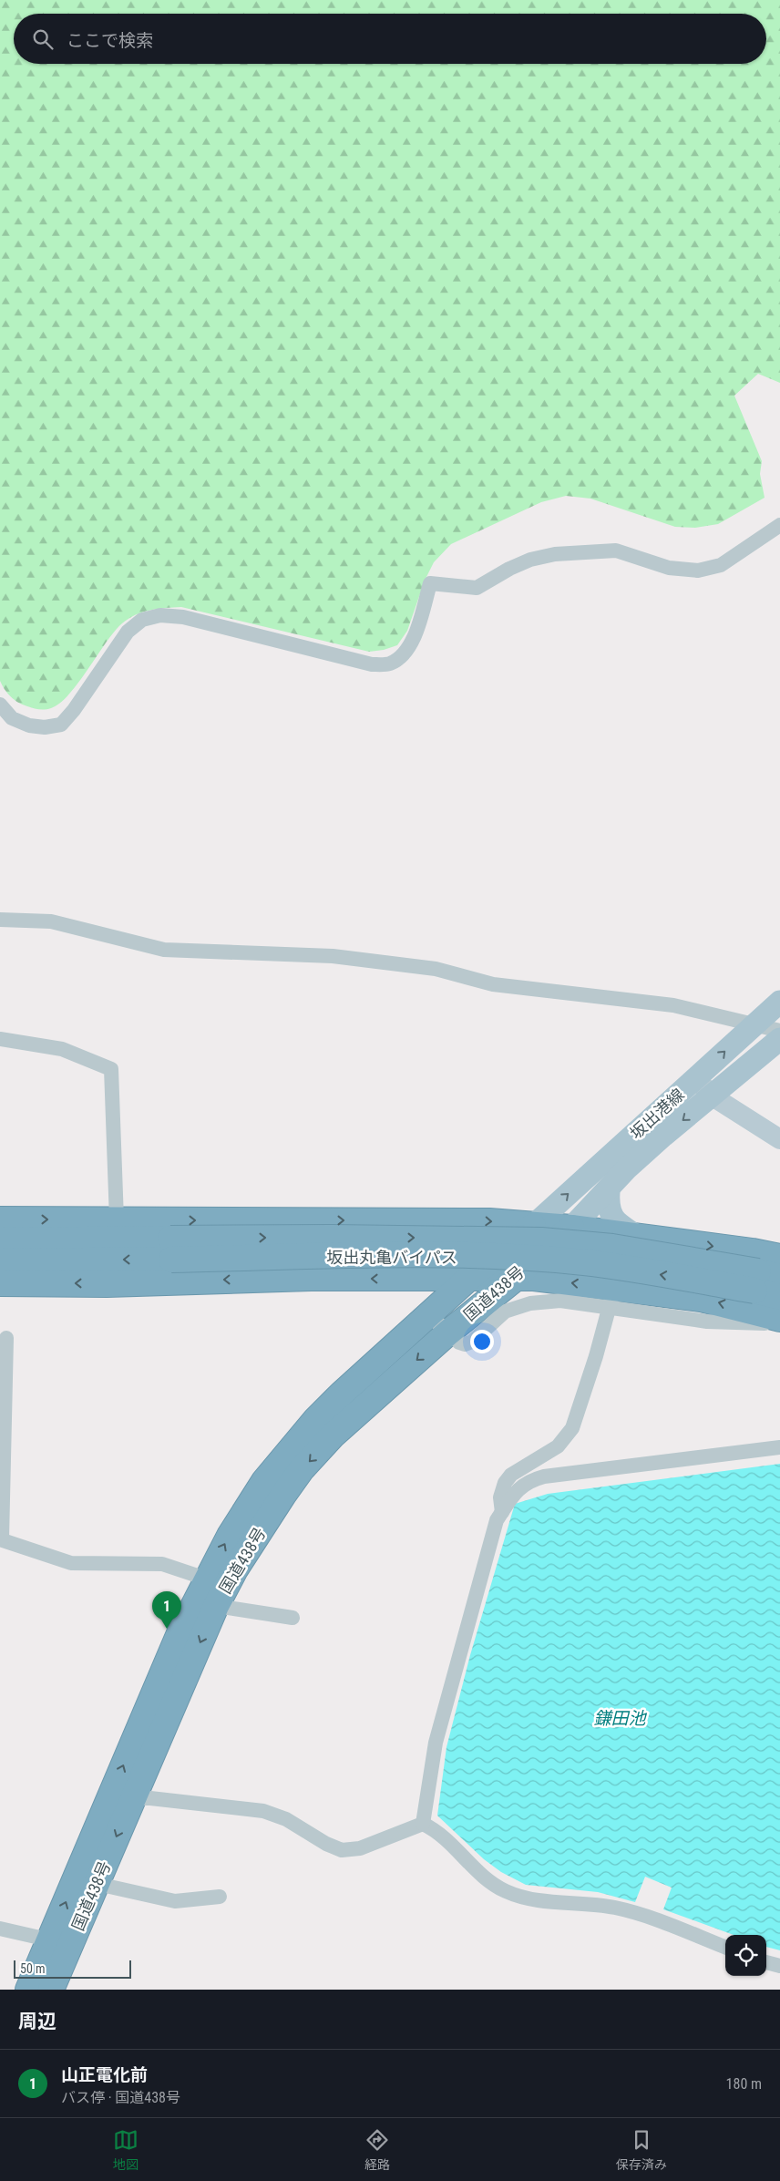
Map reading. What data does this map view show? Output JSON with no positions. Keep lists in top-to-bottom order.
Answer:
{
  "streets": {
    "highway": ["坂出丸亀バイパス", "国道438号"],
    "main road": ["坂出港線"]
  },
  "crossings": [
    ["坂出港線", "国道438号"]
  ],
  "water": ["鎌田池"],
  "scale_bar": "50 m",
  "page": {
    "search": "ここで検索",
    "pins": "1",
    "scale": "50 m",
    "heading": "周辺",
    "list": [
      {
        "mark": "1",
        "name": "山正電化前",
        "note": "バス停 · 国道438号",
        "value": "180 m"
      }
    ],
    "nav": ["地図", "経路", "保存済み"]
  }
}
